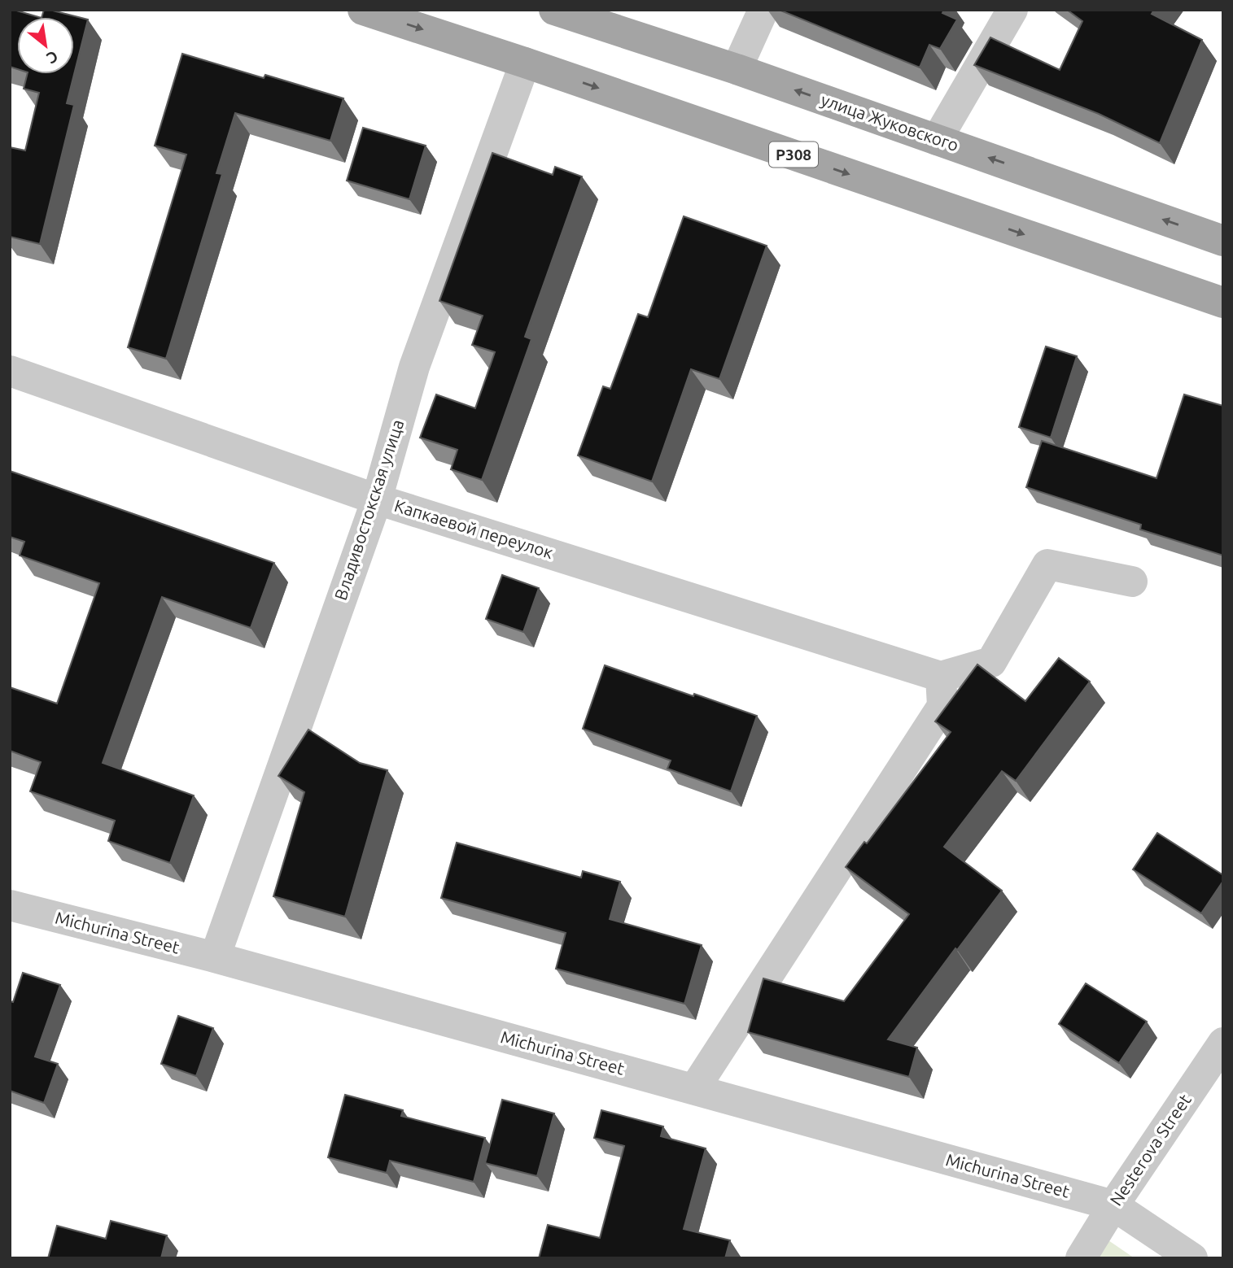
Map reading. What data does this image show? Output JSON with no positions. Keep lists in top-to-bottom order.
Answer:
{
  "streets": {
    "main road": ["улица Жуковского", "P308"],
    "street": [
      "Владивостокская улица",
      "Капкаевой переулок",
      "Michurina Street",
      "Nesterova Street"
    ]
  },
  "crossings": [
    ["P308", "Владивостокская улица"],
    ["Владивостокская улица", "Капкаевой переулок"],
    ["Владивостокская улица", "Michurina Street"],
    ["Michurina Street", "Nesterova Street"]
  ],
  "north": "bottom right"
}
